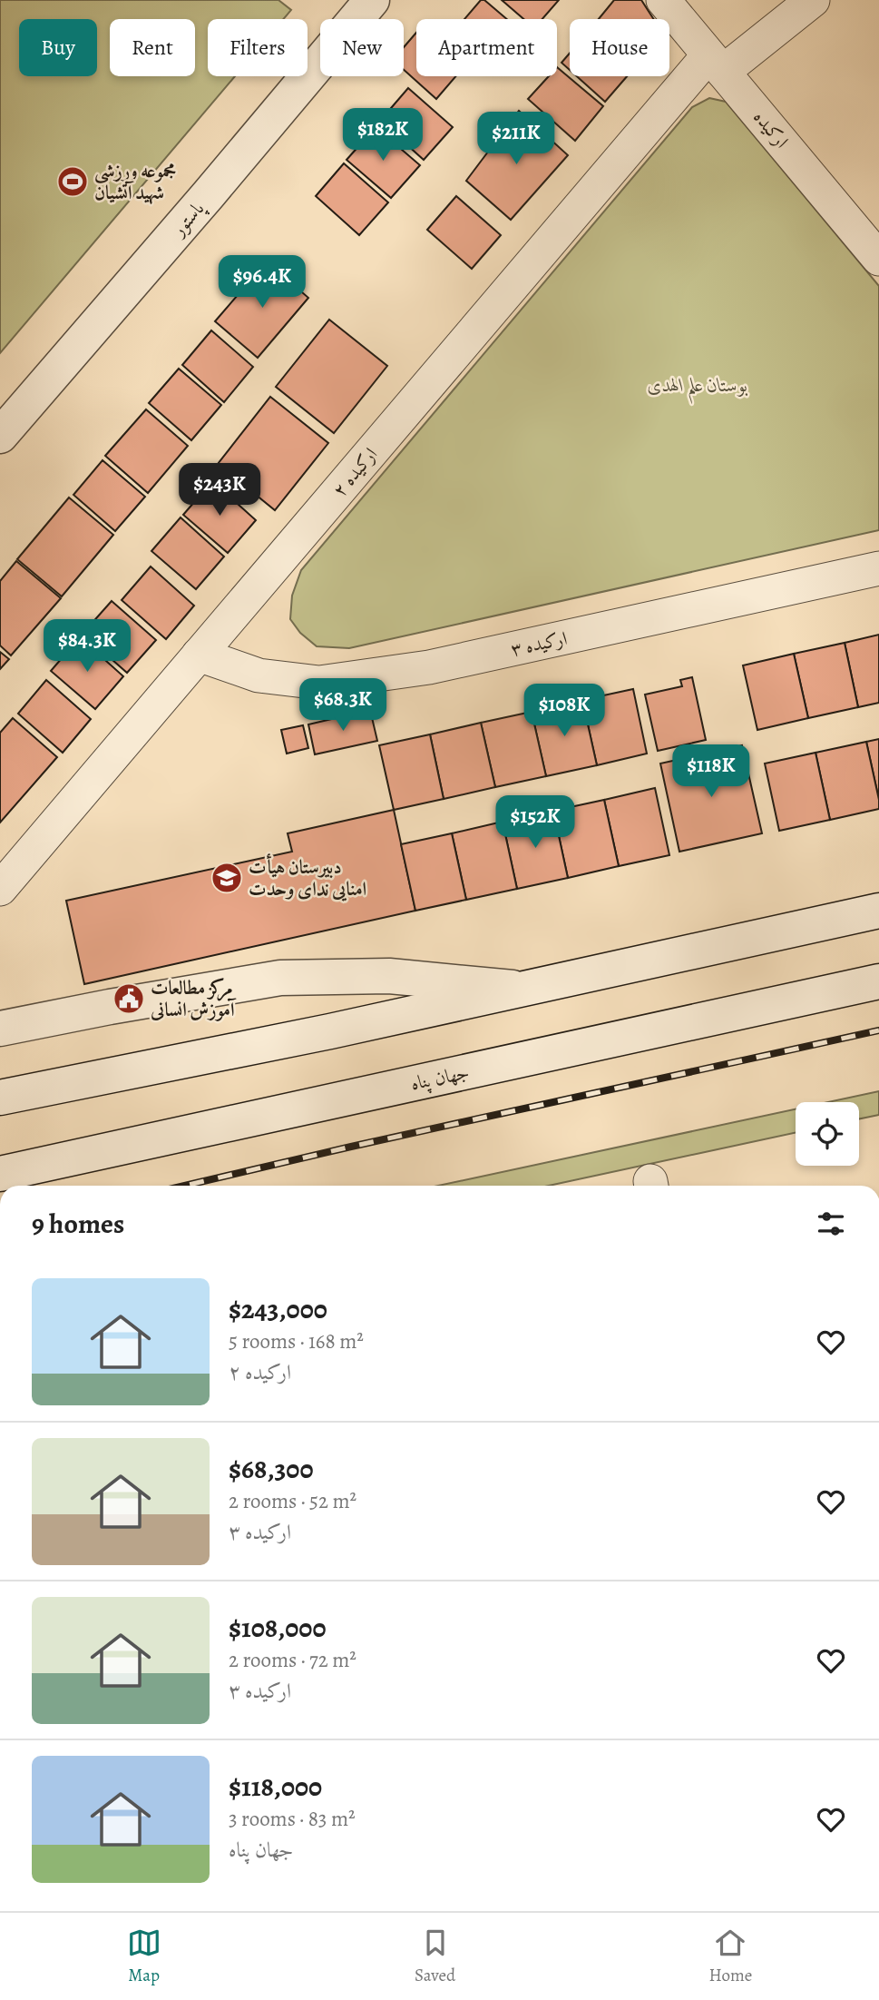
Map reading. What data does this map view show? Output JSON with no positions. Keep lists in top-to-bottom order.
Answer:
{
  "streets": {
    "main road": ["پاستور", "جهان پناه"],
    "street": ["ارکیده", "ارکیده ۲", "ارکیده ۳"]
  },
  "crossings": [
    ["ارکیده", "ارکیده ۲"],
    ["ارکیده ۲", "ارکیده ۳"]
  ],
  "parks": ["بوستان علم الهدی"],
  "places": {
    "sports": ["مجموعه ورزشی شهید آتشیان"],
    "school or university": ["دبیرستان هیأت امنایی ندای وحدت"],
    "public building": ["مرکز مطالعات آموزش انسانی"]
  },
  "page": {
    "chip": [
      "Buy",
      "Rent",
      "Filters",
      "New",
      "Apartment",
      "House"
    ],
    "price": [
      "$182K",
      "$211K",
      "$96.4K",
      "$243K",
      "$84.3K",
      "$68.3K",
      "$108K",
      "$118K",
      "$152K"
    ],
    "heading": "9 homes",
    "list": [
      {
        "name": "$243,000",
        "note": "5 rooms · 168 m² · ارکیده ۲"
      },
      {
        "name": "$68,300",
        "note": "2 rooms · 52 m² · ارکیده ۳"
      },
      {
        "name": "$108,000",
        "note": "2 rooms · 72 m² · ارکیده ۳"
      },
      {
        "name": "$118,000",
        "note": "3 rooms · 83 m² · جهان پناه"
      }
    ],
    "tabs": ["Map", "Saved", "Home"]
  }
}
